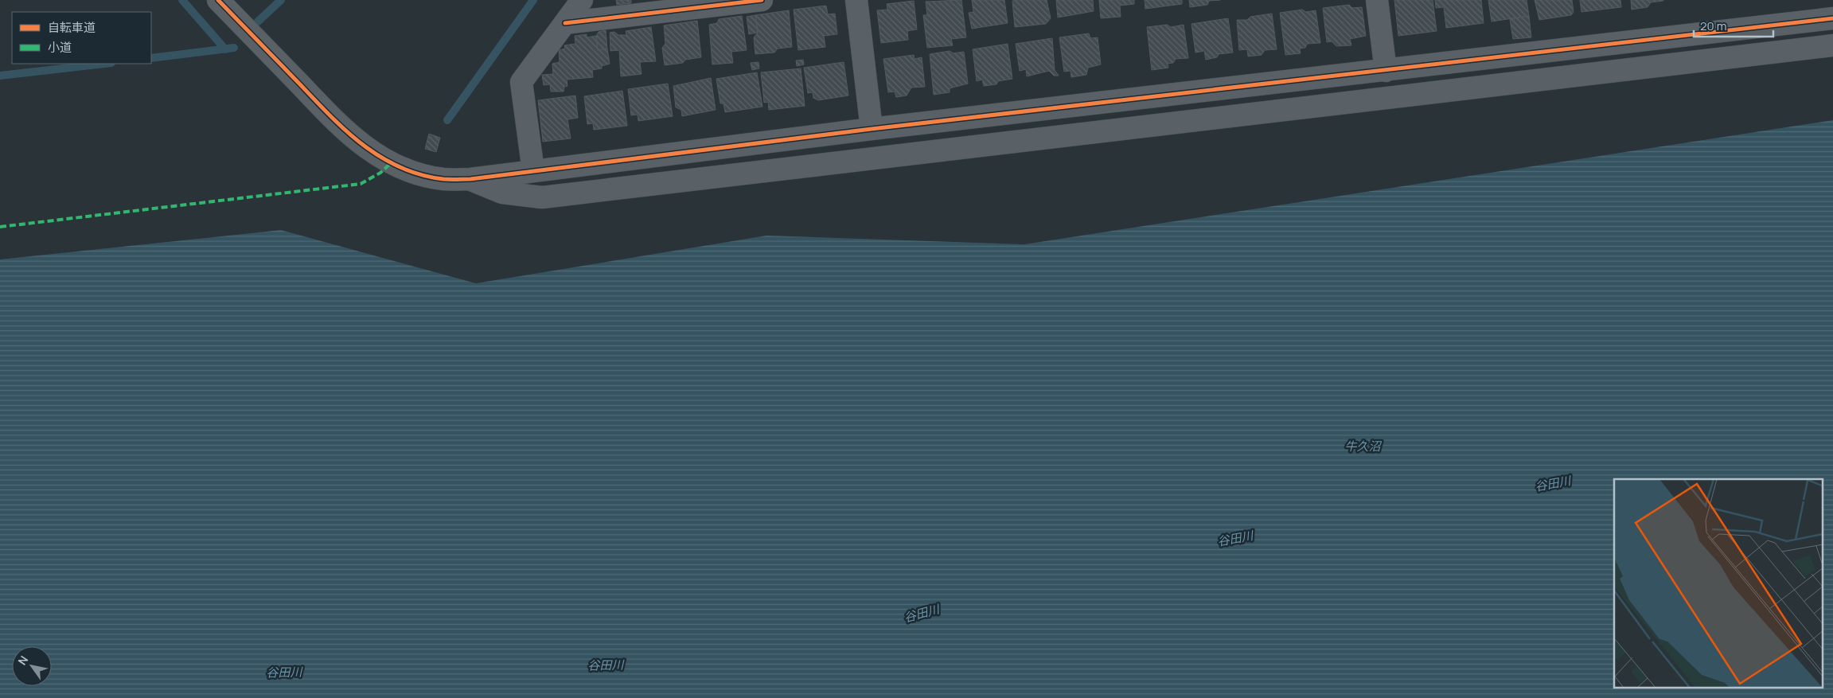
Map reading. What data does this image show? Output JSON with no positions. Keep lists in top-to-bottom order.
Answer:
{
  "water": ["牛久沼", "谷田川"],
  "legend": ["自転車道", "小道"],
  "scale_bar": "20 m",
  "north": "top left"
}
